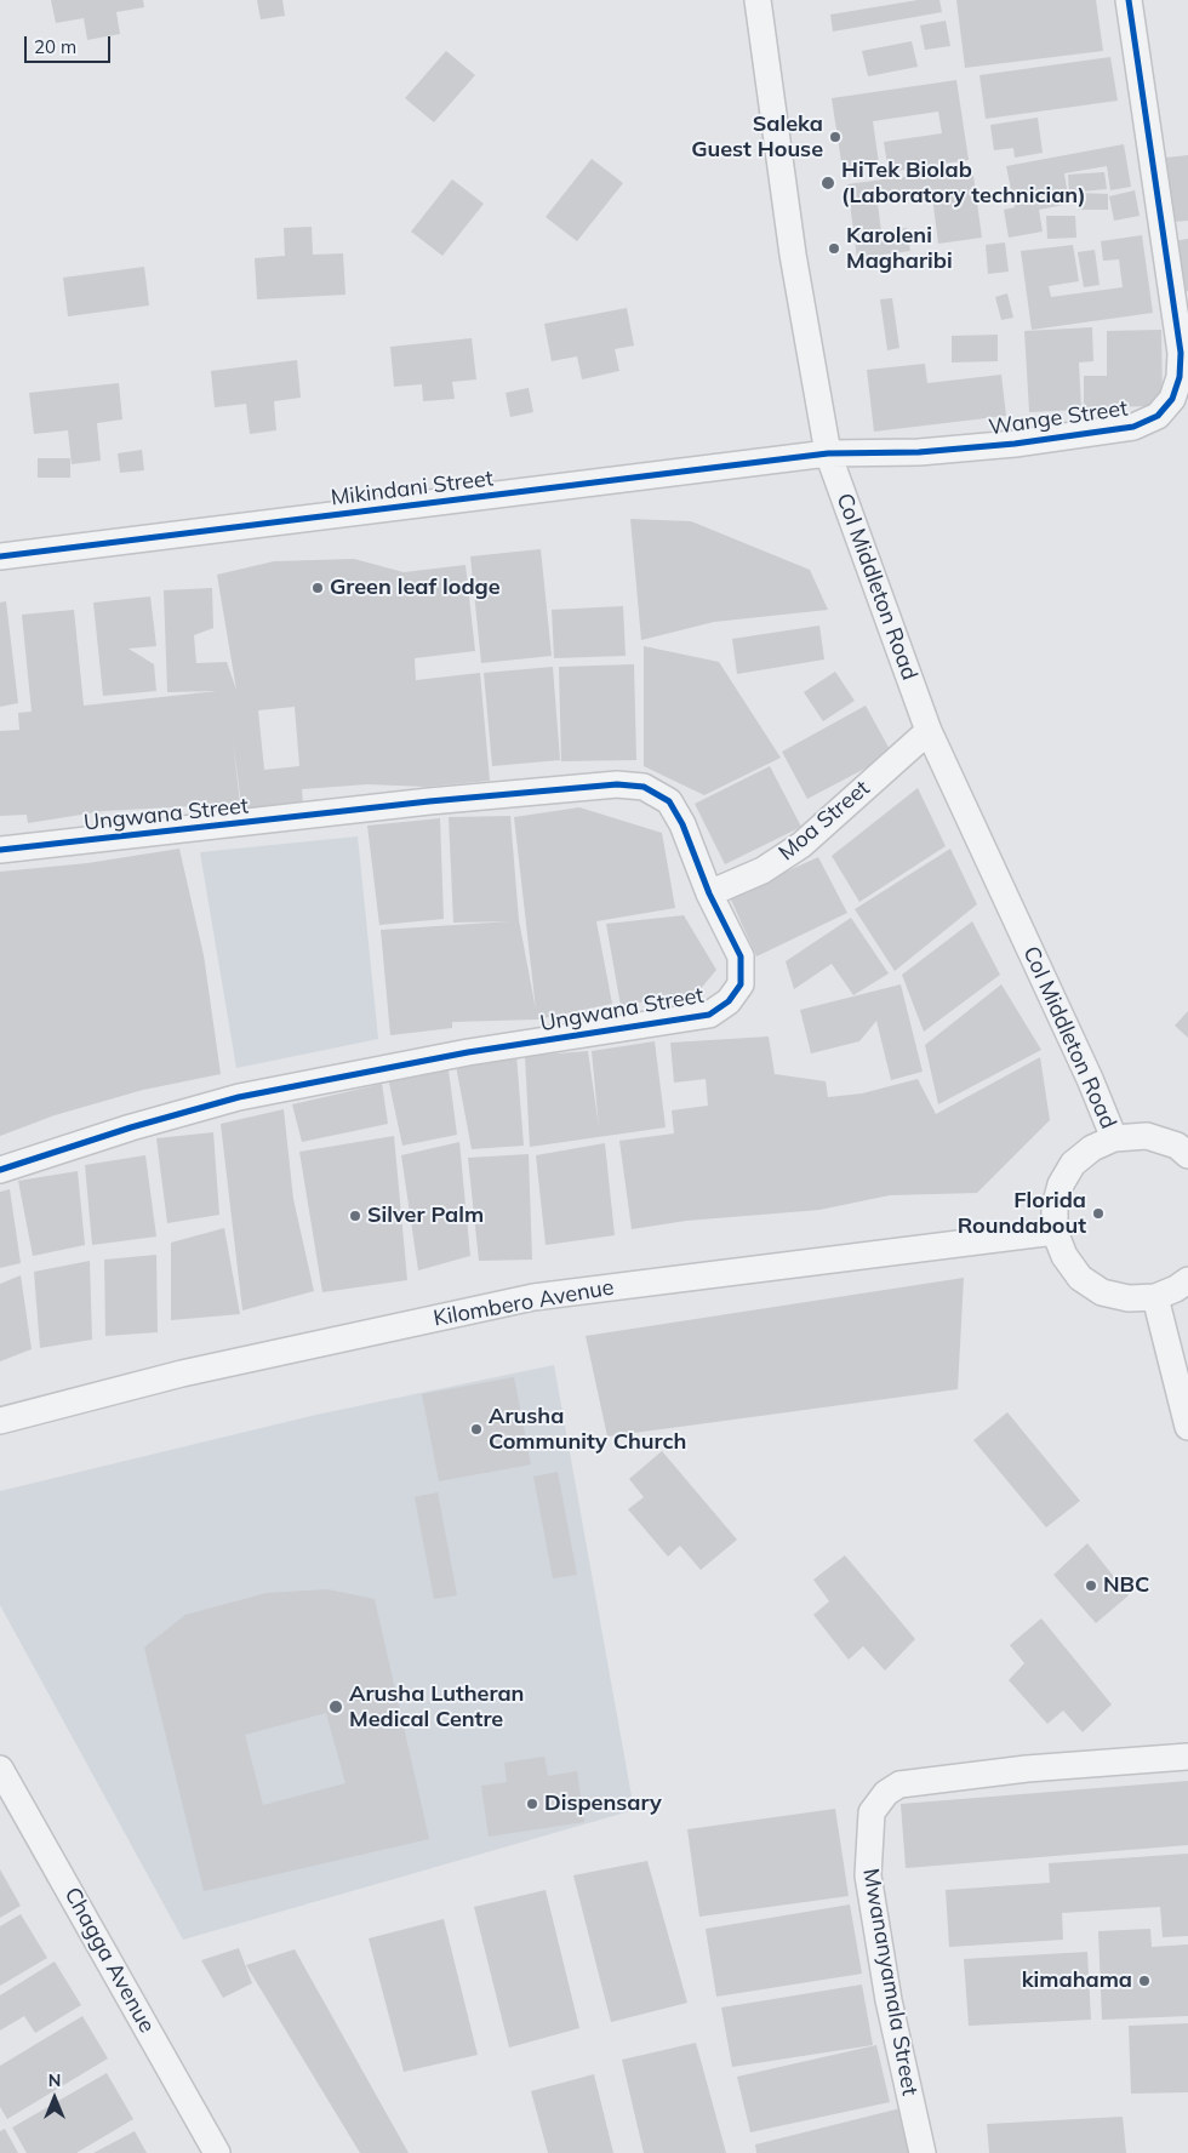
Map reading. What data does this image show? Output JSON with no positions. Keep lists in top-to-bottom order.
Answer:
{
  "streets": {
    "street": [
      "Wange Street",
      "Mikindani Street",
      "Col Middleton Road",
      "Ungwana Street",
      "Moa Street",
      "Kilombero Avenue",
      "Chagga Avenue",
      "Mwananyamala Street"
    ]
  },
  "crossings": [
    ["Wange Street", "Mikindani Street"],
    ["Wange Street", "Col Middleton Road"],
    ["Mikindani Street", "Col Middleton Road"],
    ["Col Middleton Road", "Moa Street"],
    ["Ungwana Street", "Moa Street"]
  ],
  "places": [
    "Saleka Guest House",
    "HiTek Biolab (Laboratory technician)",
    "Karoleni Magharibi",
    "Green leaf lodge",
    "Florida Roundabout",
    "Silver Palm",
    "Arusha Community Church",
    "NBC",
    "Arusha Lutheran Medical Centre",
    "Dispensary",
    "kimahama"
  ],
  "scale_bar": "20 m",
  "north": "top"
}
